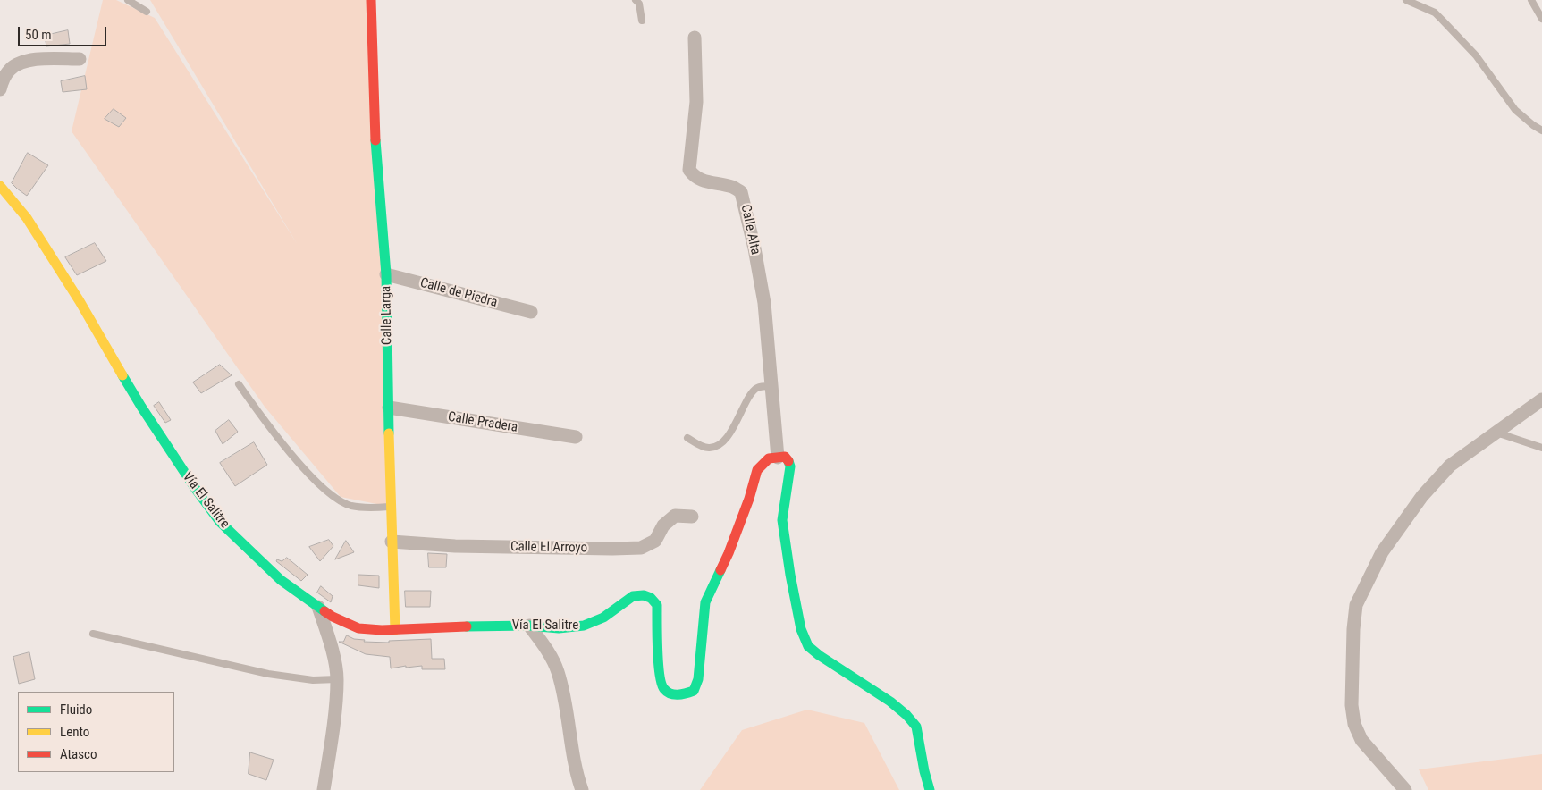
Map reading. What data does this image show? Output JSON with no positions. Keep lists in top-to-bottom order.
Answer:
{
  "streets": {
    "street": [
      "Calle Alta",
      "Calle de Piedra",
      "Calle Larga",
      "Calle Pradera",
      "Vía El Salitre",
      "Calle El Arroyo"
    ]
  },
  "crossings": [
    ["Calle Alta", "Vía El Salitre"],
    ["Calle de Piedra", "Calle Larga"],
    ["Calle Larga", "Calle Pradera"],
    ["Calle Larga", "Vía El Salitre"],
    ["Calle Larga", "Calle El Arroyo"]
  ],
  "legend": ["Fluido", "Lento", "Atasco"],
  "scale_bar": "50 m"
}
